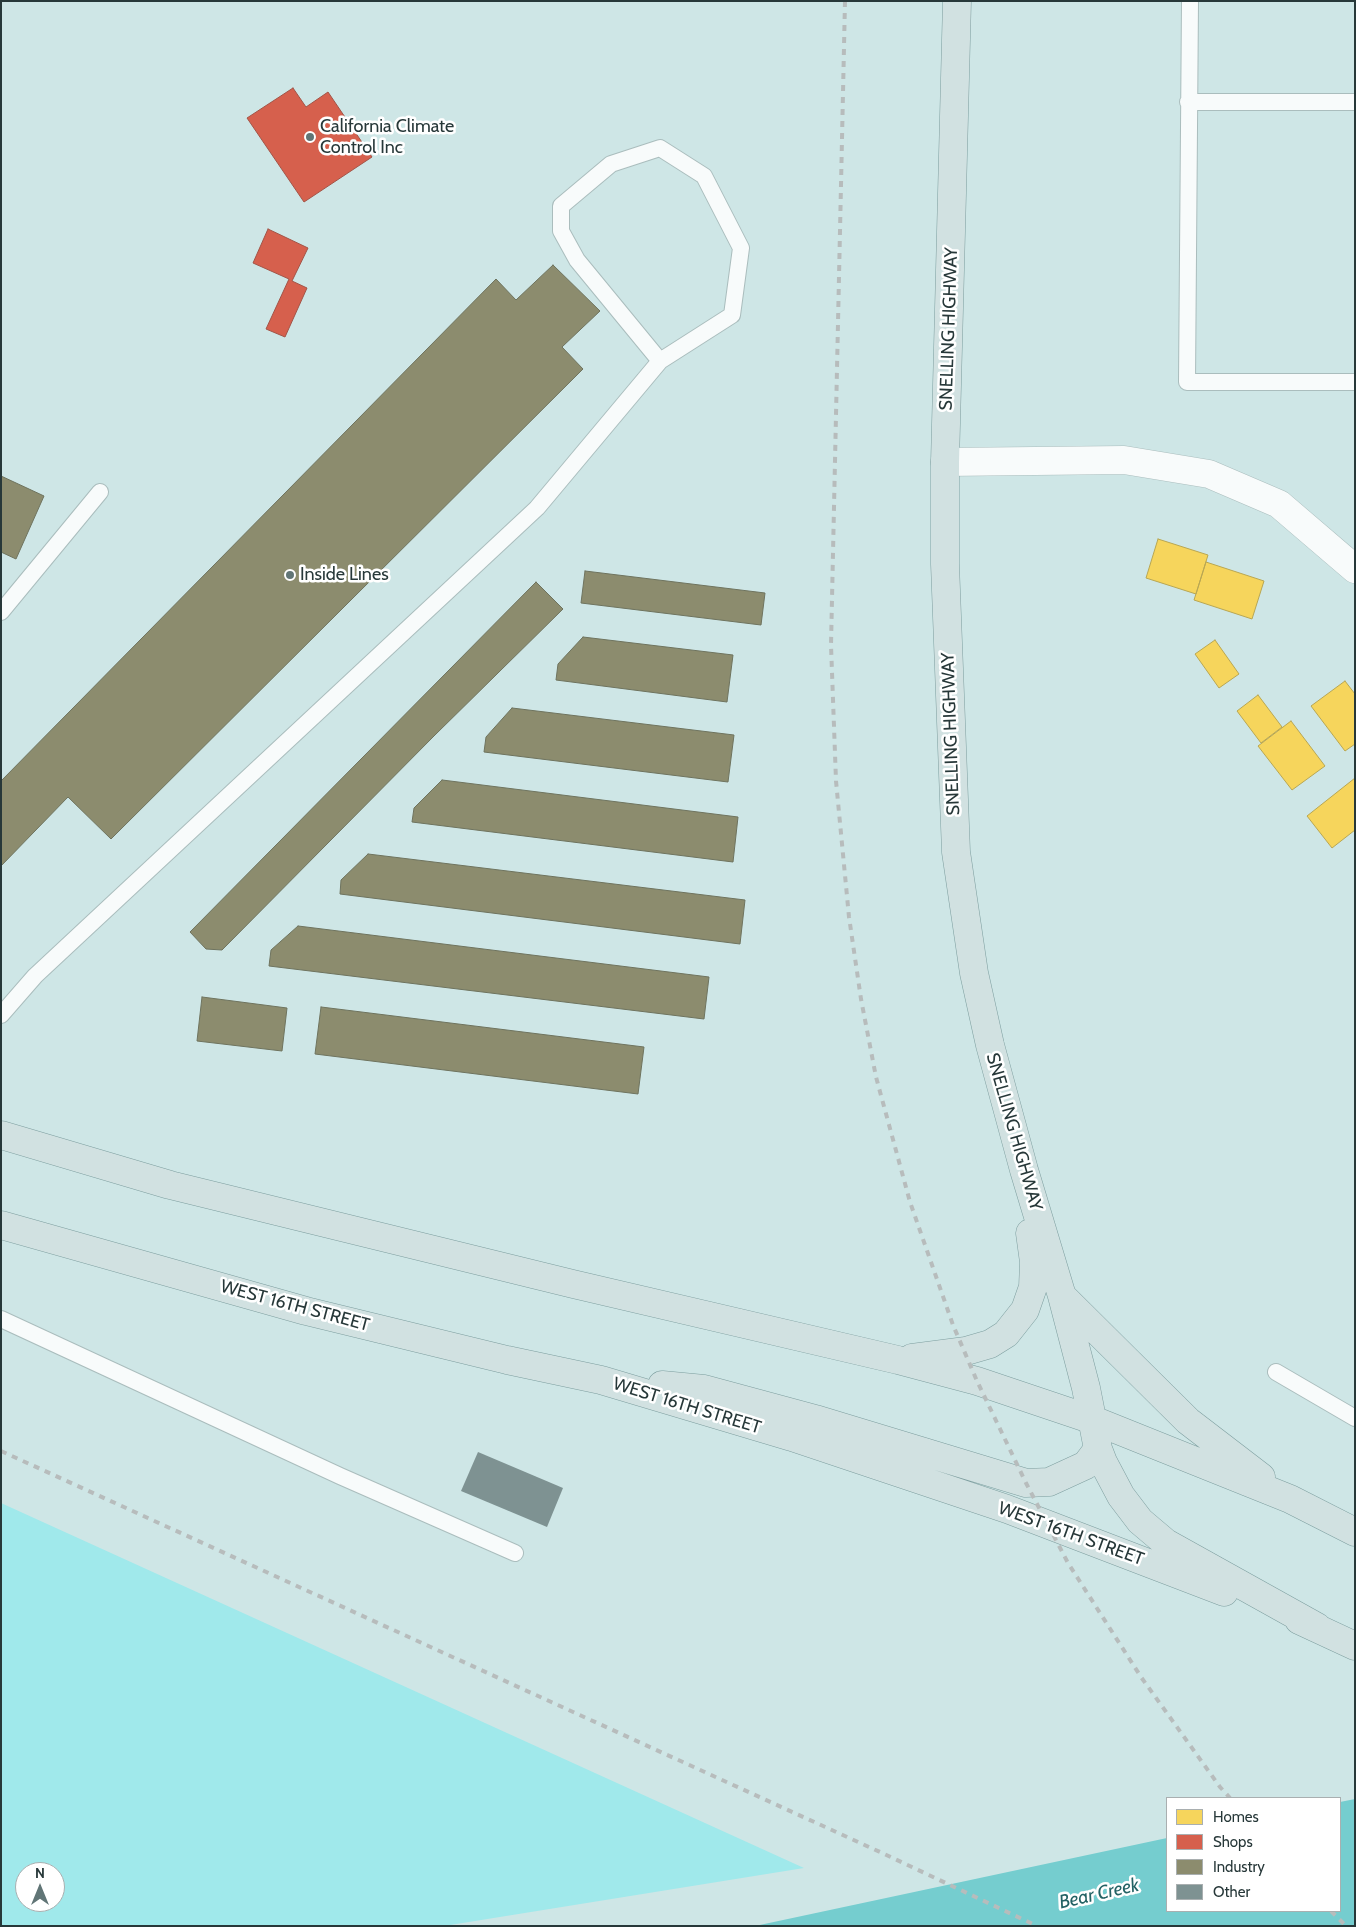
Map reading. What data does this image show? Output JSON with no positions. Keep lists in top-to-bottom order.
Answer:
{
  "streets": {
    "main road": ["SNELLING HIGHWAY", "WEST 16TH STREET"]
  },
  "crossings": [
    ["SNELLING HIGHWAY", "WEST 16TH STREET"]
  ],
  "water": ["Bear Creek"],
  "places": ["California Climate Control Inc", "Inside Lines"],
  "legend": [
    "Homes",
    "Shops",
    "Industry",
    "Other"
  ],
  "north": "top"
}
